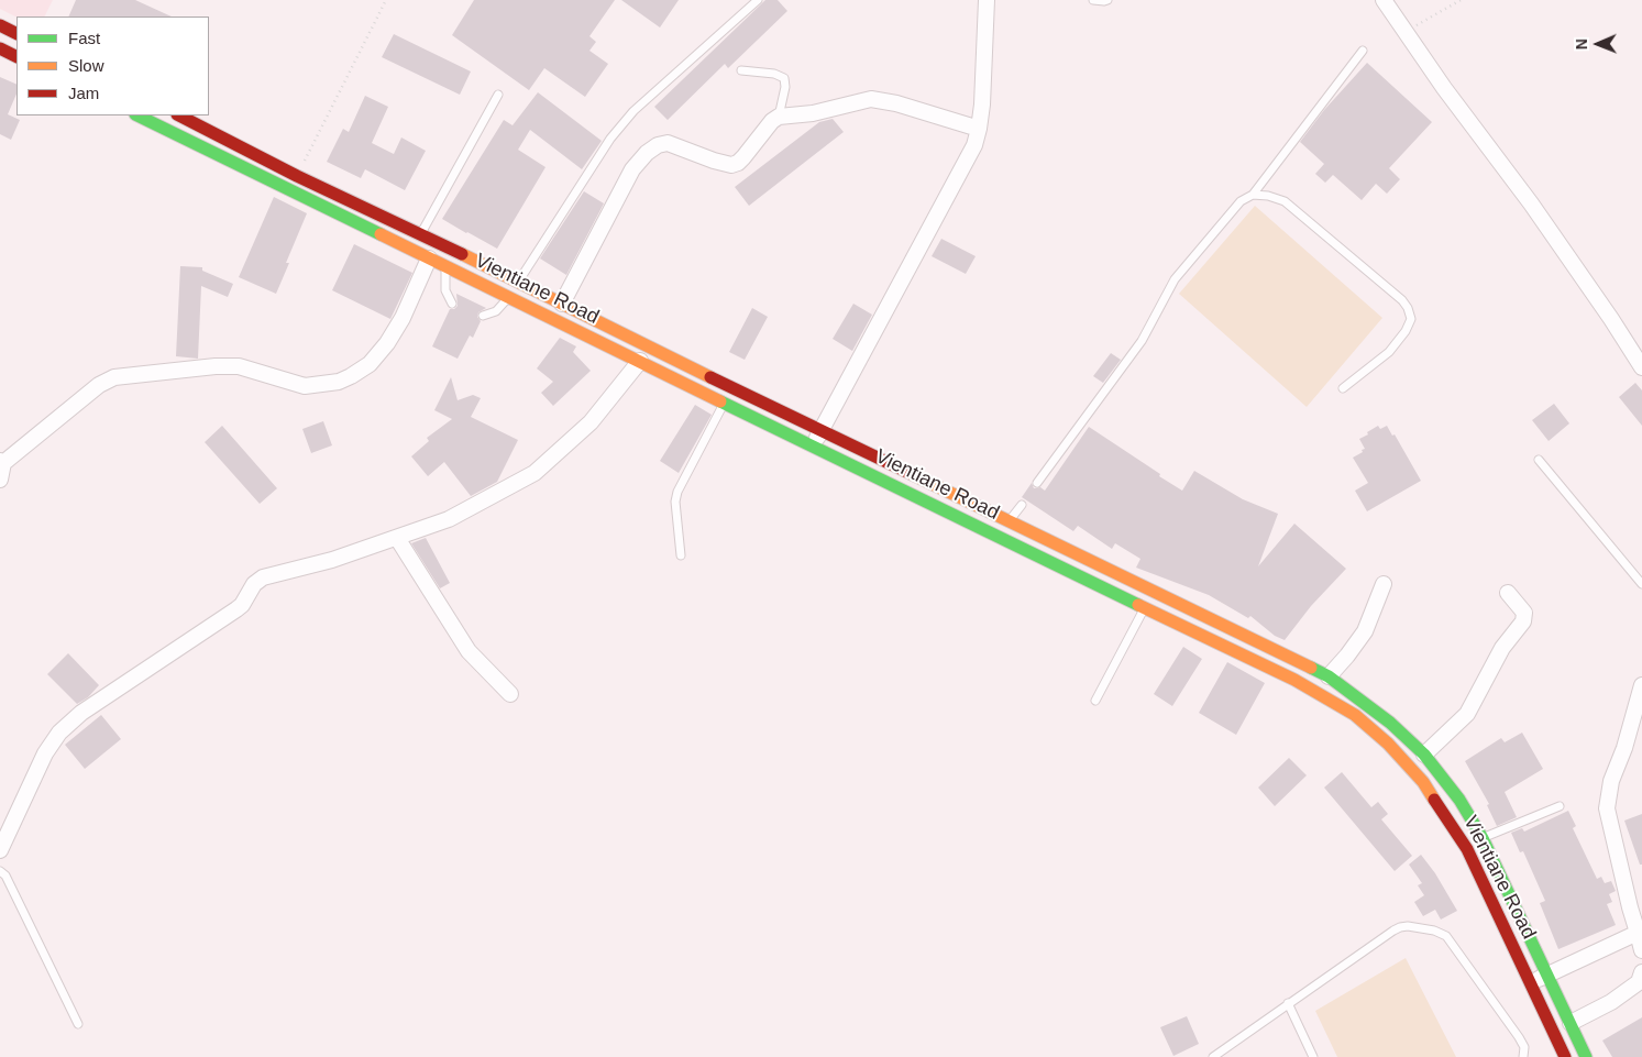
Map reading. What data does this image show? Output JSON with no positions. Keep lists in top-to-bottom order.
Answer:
{
  "streets": {
    "main road": ["Vientiane Road"]
  },
  "legend": ["Fast", "Slow", "Jam"],
  "north": "left"
}
